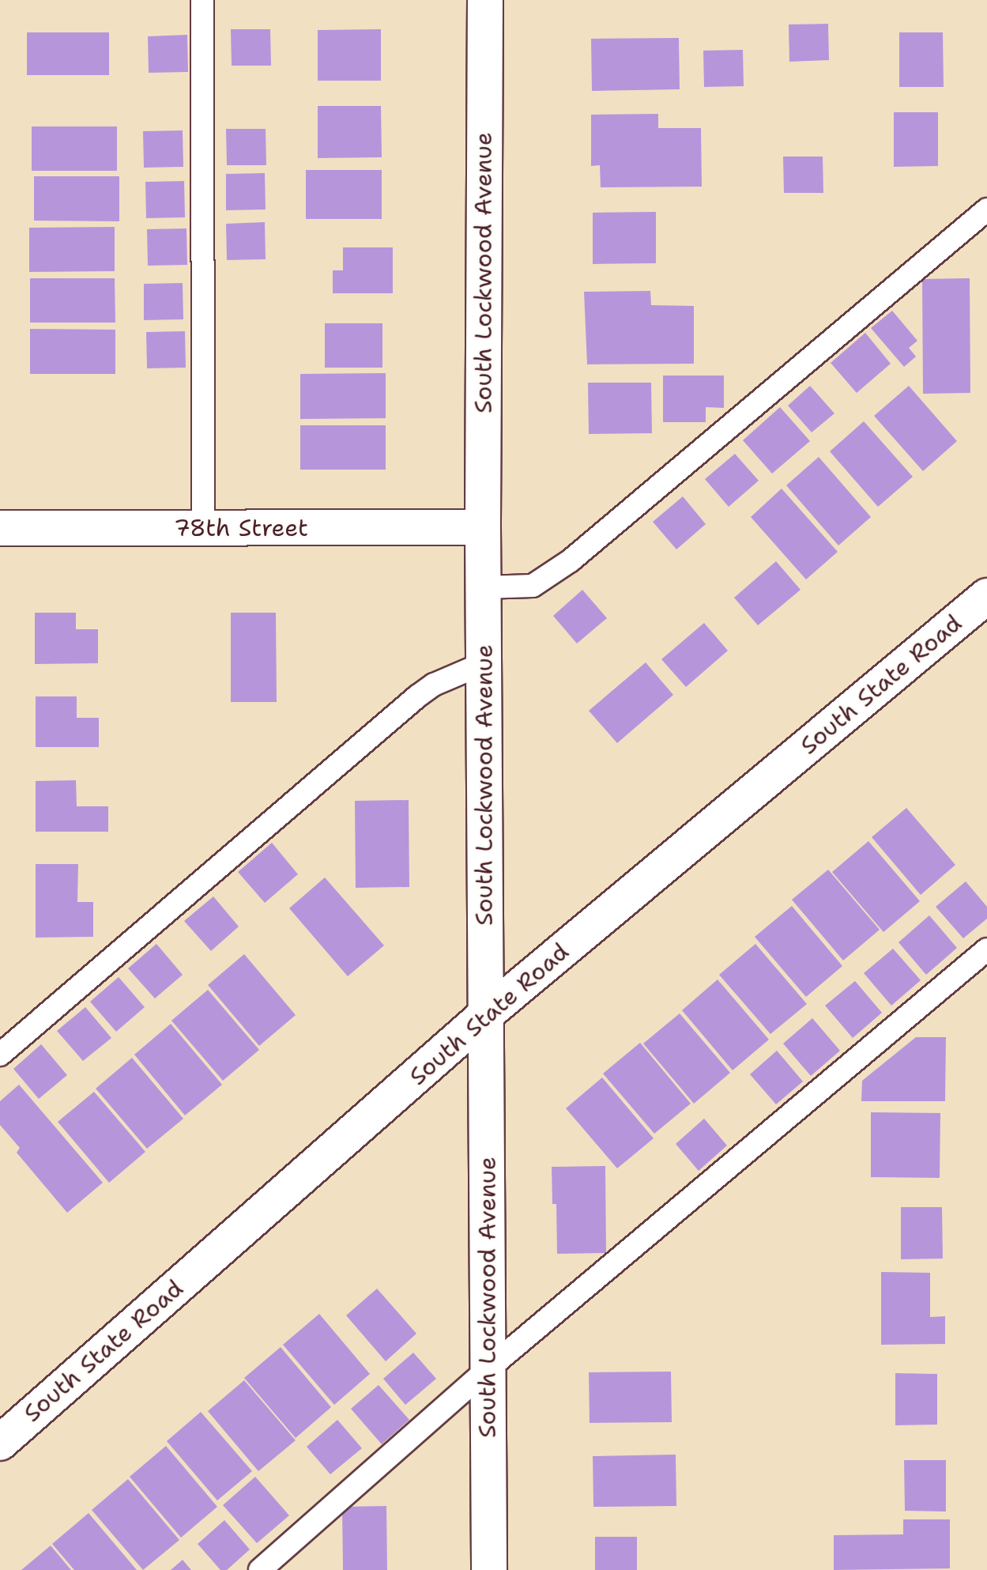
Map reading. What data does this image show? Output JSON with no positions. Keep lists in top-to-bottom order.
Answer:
{
  "streets": {
    "street": ["South Lockwood Avenue", "78th Street", "South State Road"]
  },
  "crossings": [
    ["South Lockwood Avenue", "78th Street"],
    ["South Lockwood Avenue", "South State Road"]
  ]
}
